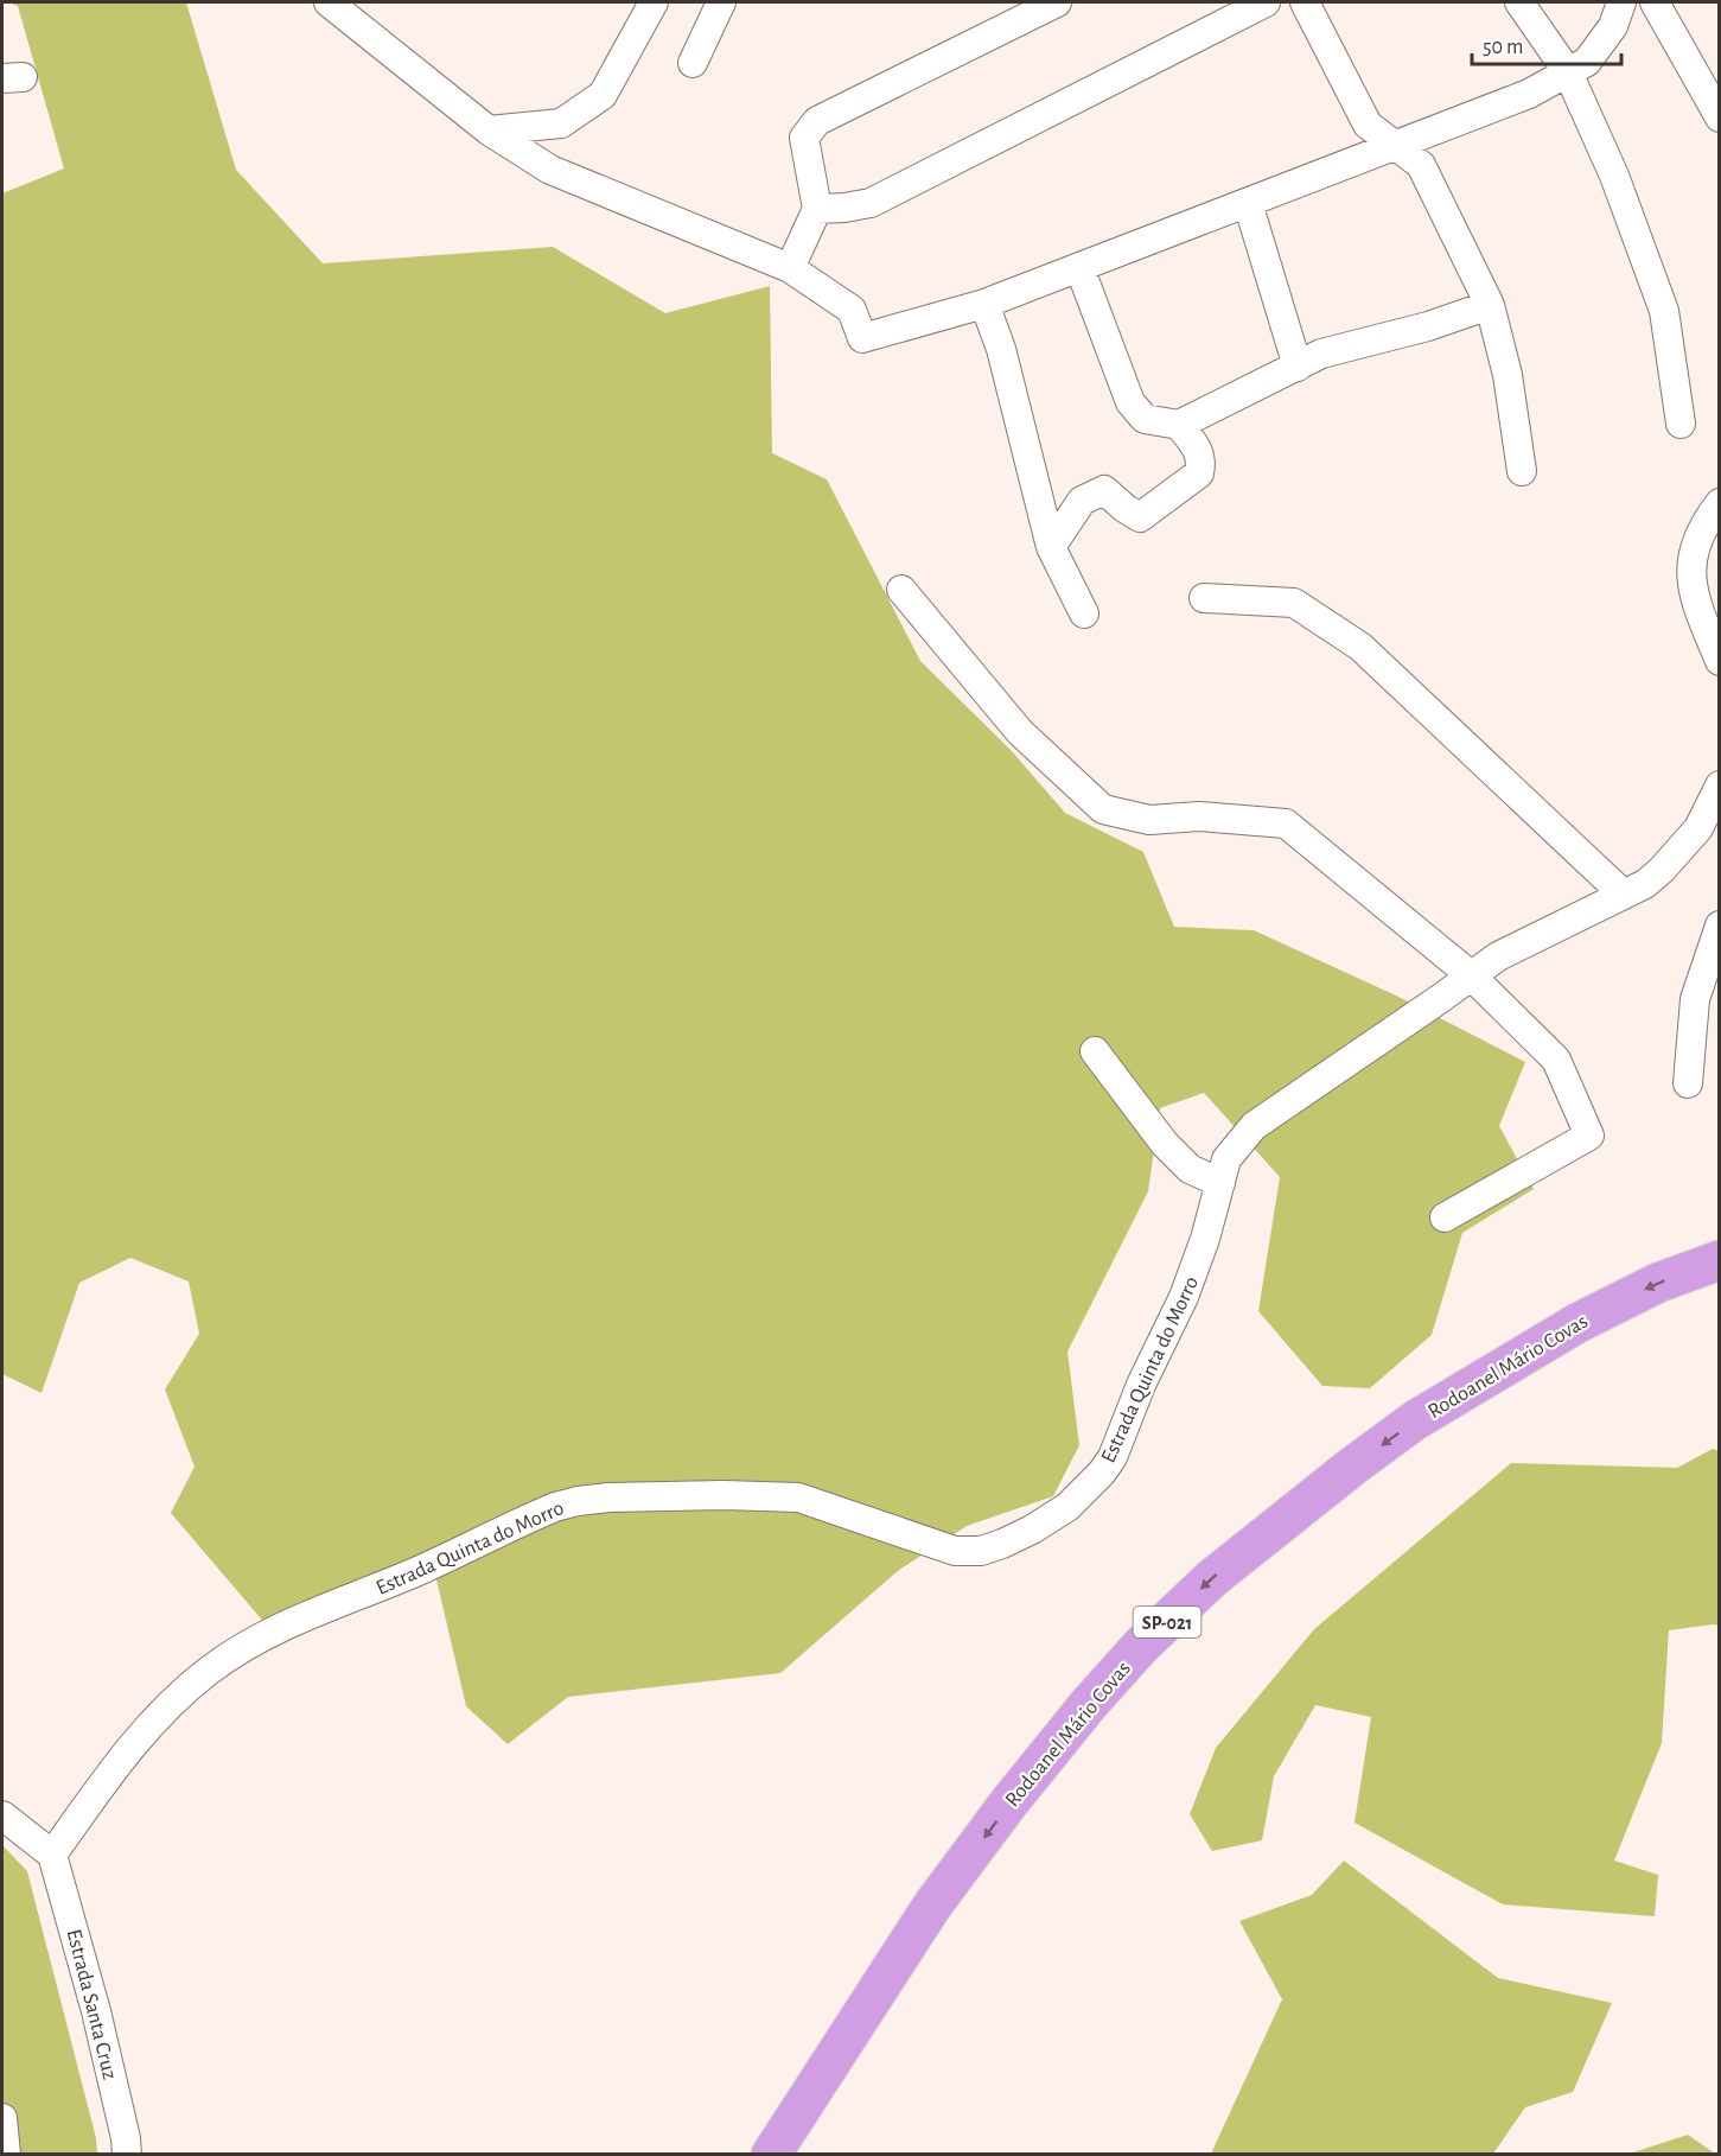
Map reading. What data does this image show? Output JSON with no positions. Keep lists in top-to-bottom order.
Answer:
{
  "streets": {
    "highway": ["Rodoanel Mário Covas", "SP-021"],
    "street": ["Estrada Quinta do Morro", "Estrada Santa Cruz"]
  },
  "crossings": [
    ["Estrada Quinta do Morro", "Estrada Santa Cruz"]
  ],
  "one_way": ["Rodoanel Mário Covas"],
  "scale_bar": "50 m"
}
